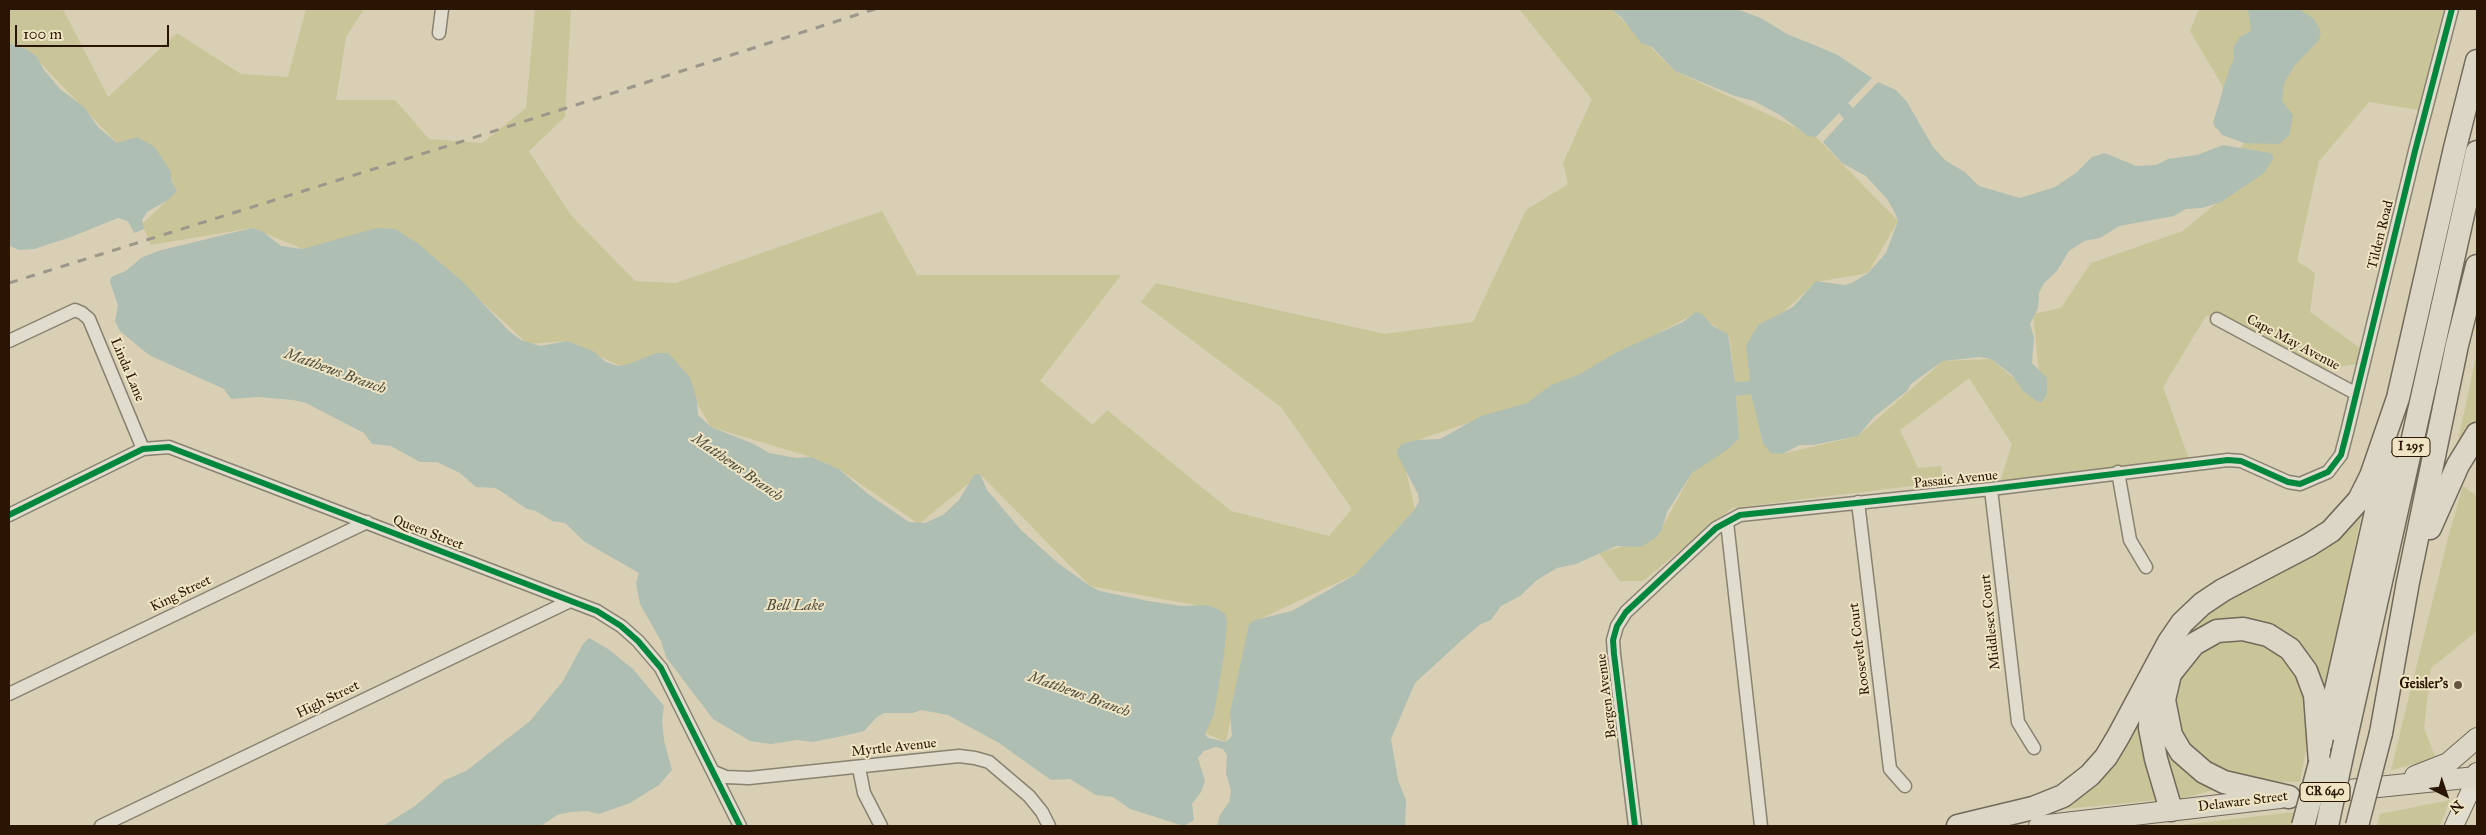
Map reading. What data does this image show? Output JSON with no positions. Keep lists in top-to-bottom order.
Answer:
{
  "streets": {
    "highway": ["I 295"],
    "main road": ["CR 640", "Delaware Street"],
    "street": [
      "Tilden Road",
      "Cape May Avenue",
      "Linda Lane",
      "Passaic Avenue",
      "Queen Street",
      "King Street",
      "Middlesex Court",
      "Roosevelt Court",
      "Bergen Avenue",
      "High Street",
      "Myrtle Avenue"
    ]
  },
  "crossings": [
    ["Tilden Road", "Cape May Avenue"],
    ["Tilden Road", "Passaic Avenue"],
    ["Linda Lane", "Queen Street"],
    ["Passaic Avenue", "Middlesex Court"],
    ["Passaic Avenue", "Roosevelt Court"],
    ["Passaic Avenue", "Bergen Avenue"],
    ["Queen Street", "King Street"],
    ["Queen Street", "High Street"],
    ["Queen Street", "Myrtle Avenue"]
  ],
  "water": ["Matthews Branch", "Bell Lake"],
  "places": ["Geisler's"],
  "scale_bar": "100 m",
  "north": "bottom right"
}
